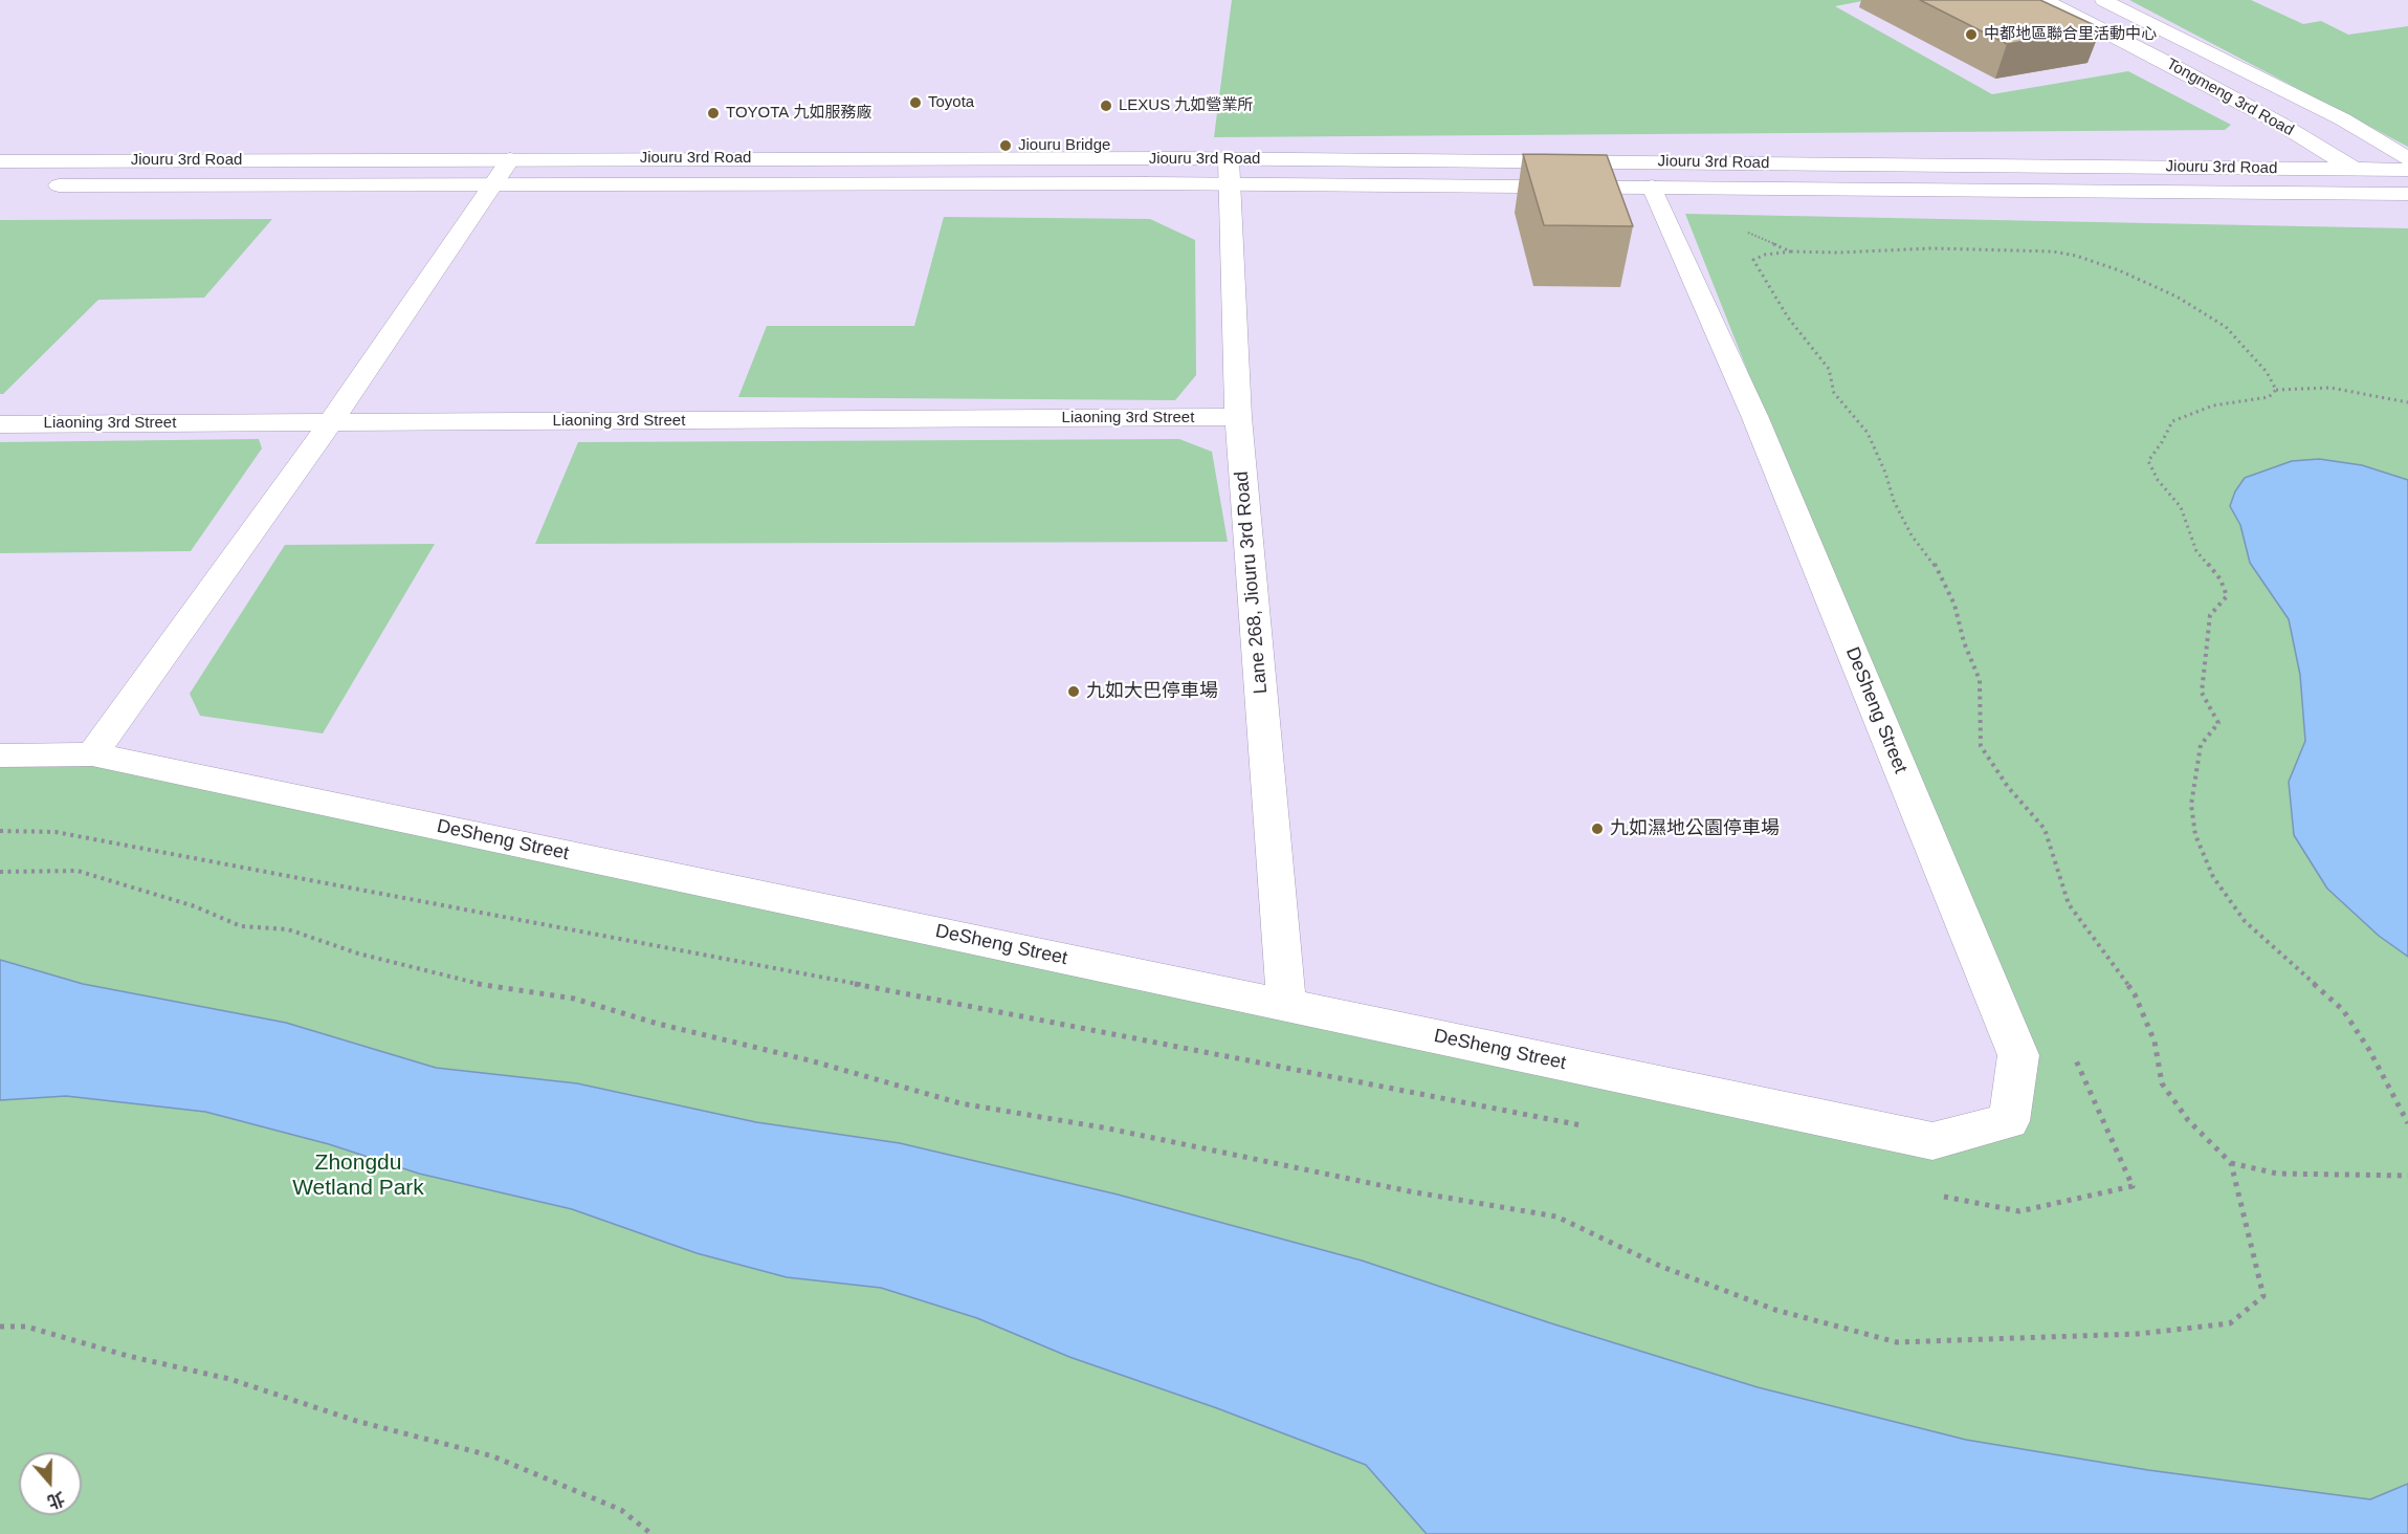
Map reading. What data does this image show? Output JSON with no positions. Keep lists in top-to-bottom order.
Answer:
{
  "streets": {
    "street": [
      "Tongmeng 3rd Road",
      "Jiouru 3rd Road",
      "Liaoning 3rd Street",
      "Lane 268, Jiouru 3rd Road",
      "DeSheng Street"
    ]
  },
  "crossings": [
    ["Tongmeng 3rd Road", "Jiouru 3rd Road"],
    ["Jiouru 3rd Road", "Lane 268, Jiouru 3rd Road"],
    ["Jiouru 3rd Road", "DeSheng Street"],
    ["Liaoning 3rd Street", "Lane 268, Jiouru 3rd Road"],
    ["Lane 268, Jiouru 3rd Road", "DeSheng Street"]
  ],
  "parks": ["Zhongdu Wetland Park"],
  "places": [
    "中都地區聯合里活動中心",
    "Toyota",
    "LEXUS 九如營業所",
    "TOYOTA 九如服務廠",
    "Jiouru Bridge",
    "九如大巴停車場",
    "九如濕地公園停車場"
  ],
  "north": "bottom"
}
